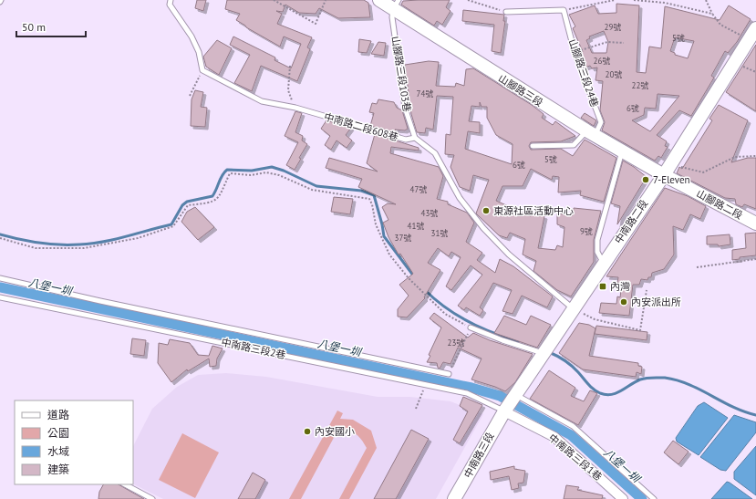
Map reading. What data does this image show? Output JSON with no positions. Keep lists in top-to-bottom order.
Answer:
{
  "streets": {
    "main road": [
      "山腳路三段",
      "山腳路二段",
      "中南路二段",
      "中南路三段"
    ],
    "street": ["中南路三段1巷"],
    "lane": [
      "山腳路三段24巷",
      "山腳路三段103巷",
      "中南路二段608巷",
      "中南路三段2巷"
    ]
  },
  "crossings": [
    ["山腳路三段24巷", "山腳路三段"],
    ["山腳路三段103巷", "山腳路三段"],
    ["山腳路三段103巷", "中南路二段608巷"],
    ["山腳路三段", "山腳路二段"],
    ["山腳路三段", "中南路二段"],
    ["山腳路二段", "中南路二段"],
    ["中南路二段", "中南路三段"],
    ["中南路三段2巷", "中南路三段"],
    ["中南路三段2巷", "中南路三段1巷"],
    ["中南路三段", "中南路三段1巷"]
  ],
  "water": ["八堡一圳"],
  "places": {
    "other": [
      "7-Eleven",
      "東源社區活動中心",
      "內安派出所",
      "內安國小"
    ],
    "transit": ["內灣"]
  },
  "house_numbers": [
    "29號",
    "5號",
    "26號",
    "20號",
    "22號",
    "74號",
    "6號",
    "5號",
    "6號",
    "47號",
    "43號",
    "41號",
    "9號",
    "31號",
    "37號",
    "23號"
  ],
  "legend": [
    "道路",
    "公園",
    "水域",
    "建築"
  ],
  "scale_bar": "50 m"
}
